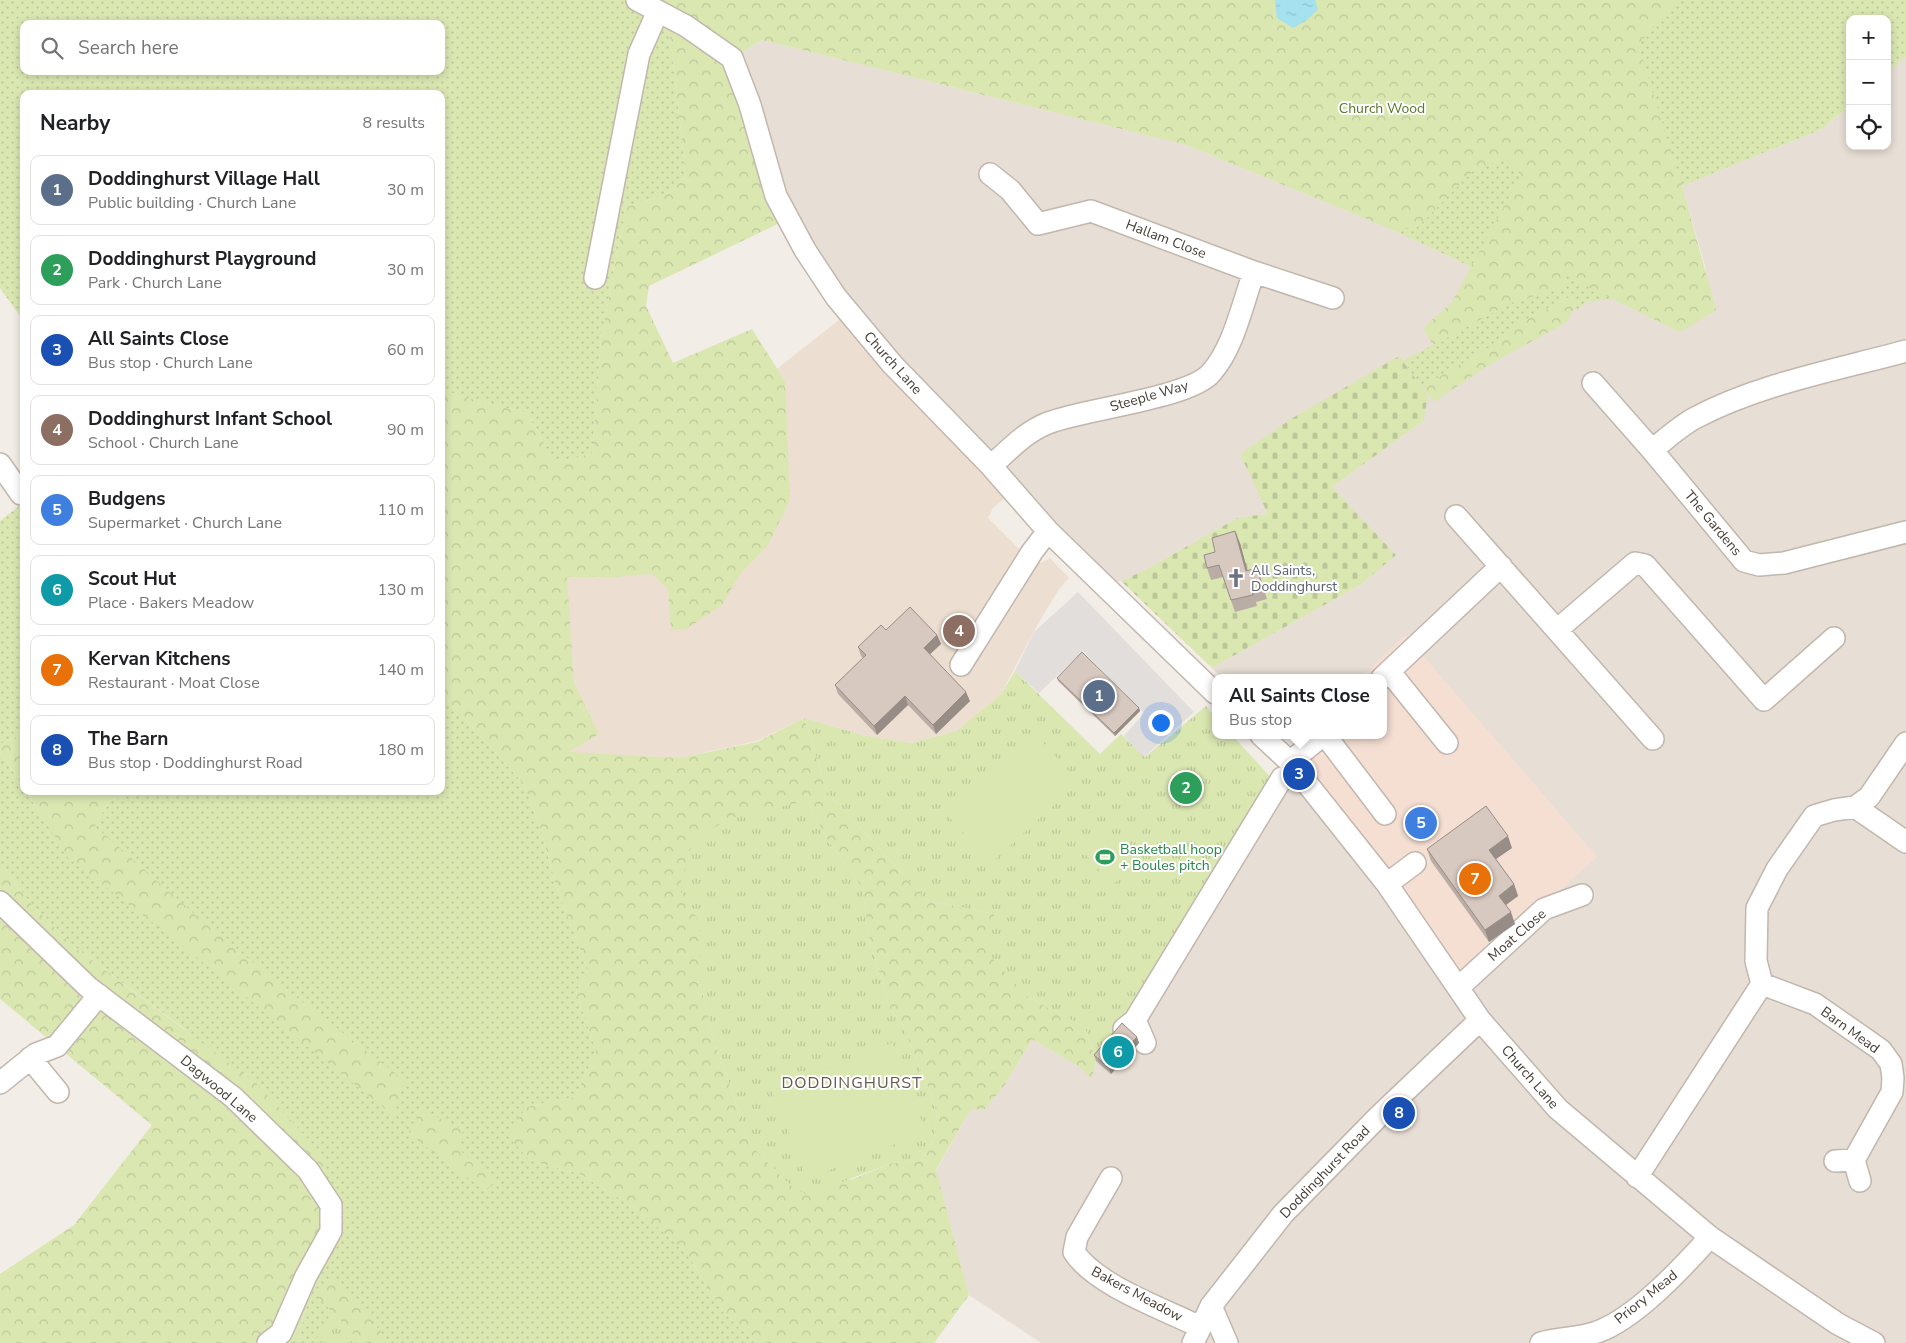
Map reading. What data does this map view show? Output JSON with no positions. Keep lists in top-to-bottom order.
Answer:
{
  "streets": {
    "street": [
      "Hallam Close",
      "Church Lane",
      "Steeple Way",
      "The Gardens",
      "Moat Close",
      "Barn Mead",
      "Dagwood Lane",
      "Doddinghurst Road",
      "Bakers Meadow",
      "Priory Mead"
    ]
  },
  "crossings": [
    ["Hallam Close", "Steeple Way"],
    ["Church Lane", "Steeple Way"],
    ["Church Lane", "Moat Close"],
    ["Church Lane", "Doddinghurst Road"],
    ["Church Lane", "Priory Mead"],
    ["Doddinghurst Road", "Bakers Meadow"]
  ],
  "districts": ["DODDINGHURST"],
  "parks": ["Church Wood"],
  "places": {
    "church": ["All Saints, Doddinghurst"],
    "sports": ["Basketball hoop + Boules pitch"]
  },
  "page": {
    "map_buttons": ["+", "−"],
    "search": "Search here",
    "heading": ["Nearby", "8 results"],
    "list": [
      {
        "mark": "1",
        "name": "Doddinghurst Village Hall",
        "note": "Public building · Church Lane",
        "value": "30 m"
      },
      {
        "mark": "2",
        "name": "Doddinghurst Playground",
        "note": "Park · Church Lane",
        "value": "30 m"
      },
      {
        "mark": "3",
        "name": "All Saints Close",
        "note": "Bus stop · Church Lane",
        "value": "60 m"
      },
      {
        "mark": "4",
        "name": "Doddinghurst Infant School",
        "note": "School · Church Lane",
        "value": "90 m"
      },
      {
        "mark": "5",
        "name": "Budgens",
        "note": "Supermarket · Church Lane",
        "value": "110 m"
      },
      {
        "mark": "6",
        "name": "Scout Hut",
        "note": "Place · Bakers Meadow",
        "value": "130 m"
      },
      {
        "mark": "7",
        "name": "Kervan Kitchens",
        "note": "Restaurant · Moat Close",
        "value": "140 m"
      },
      {
        "mark": "8",
        "name": "The Barn",
        "note": "Bus stop · Doddinghurst Road",
        "value": "180 m"
      }
    ],
    "pins": [
      "4",
      "1",
      "3",
      "2",
      "5",
      "7",
      "6",
      "8"
    ],
    "popup": ["All Saints Close", "Bus stop"]
  }
}
